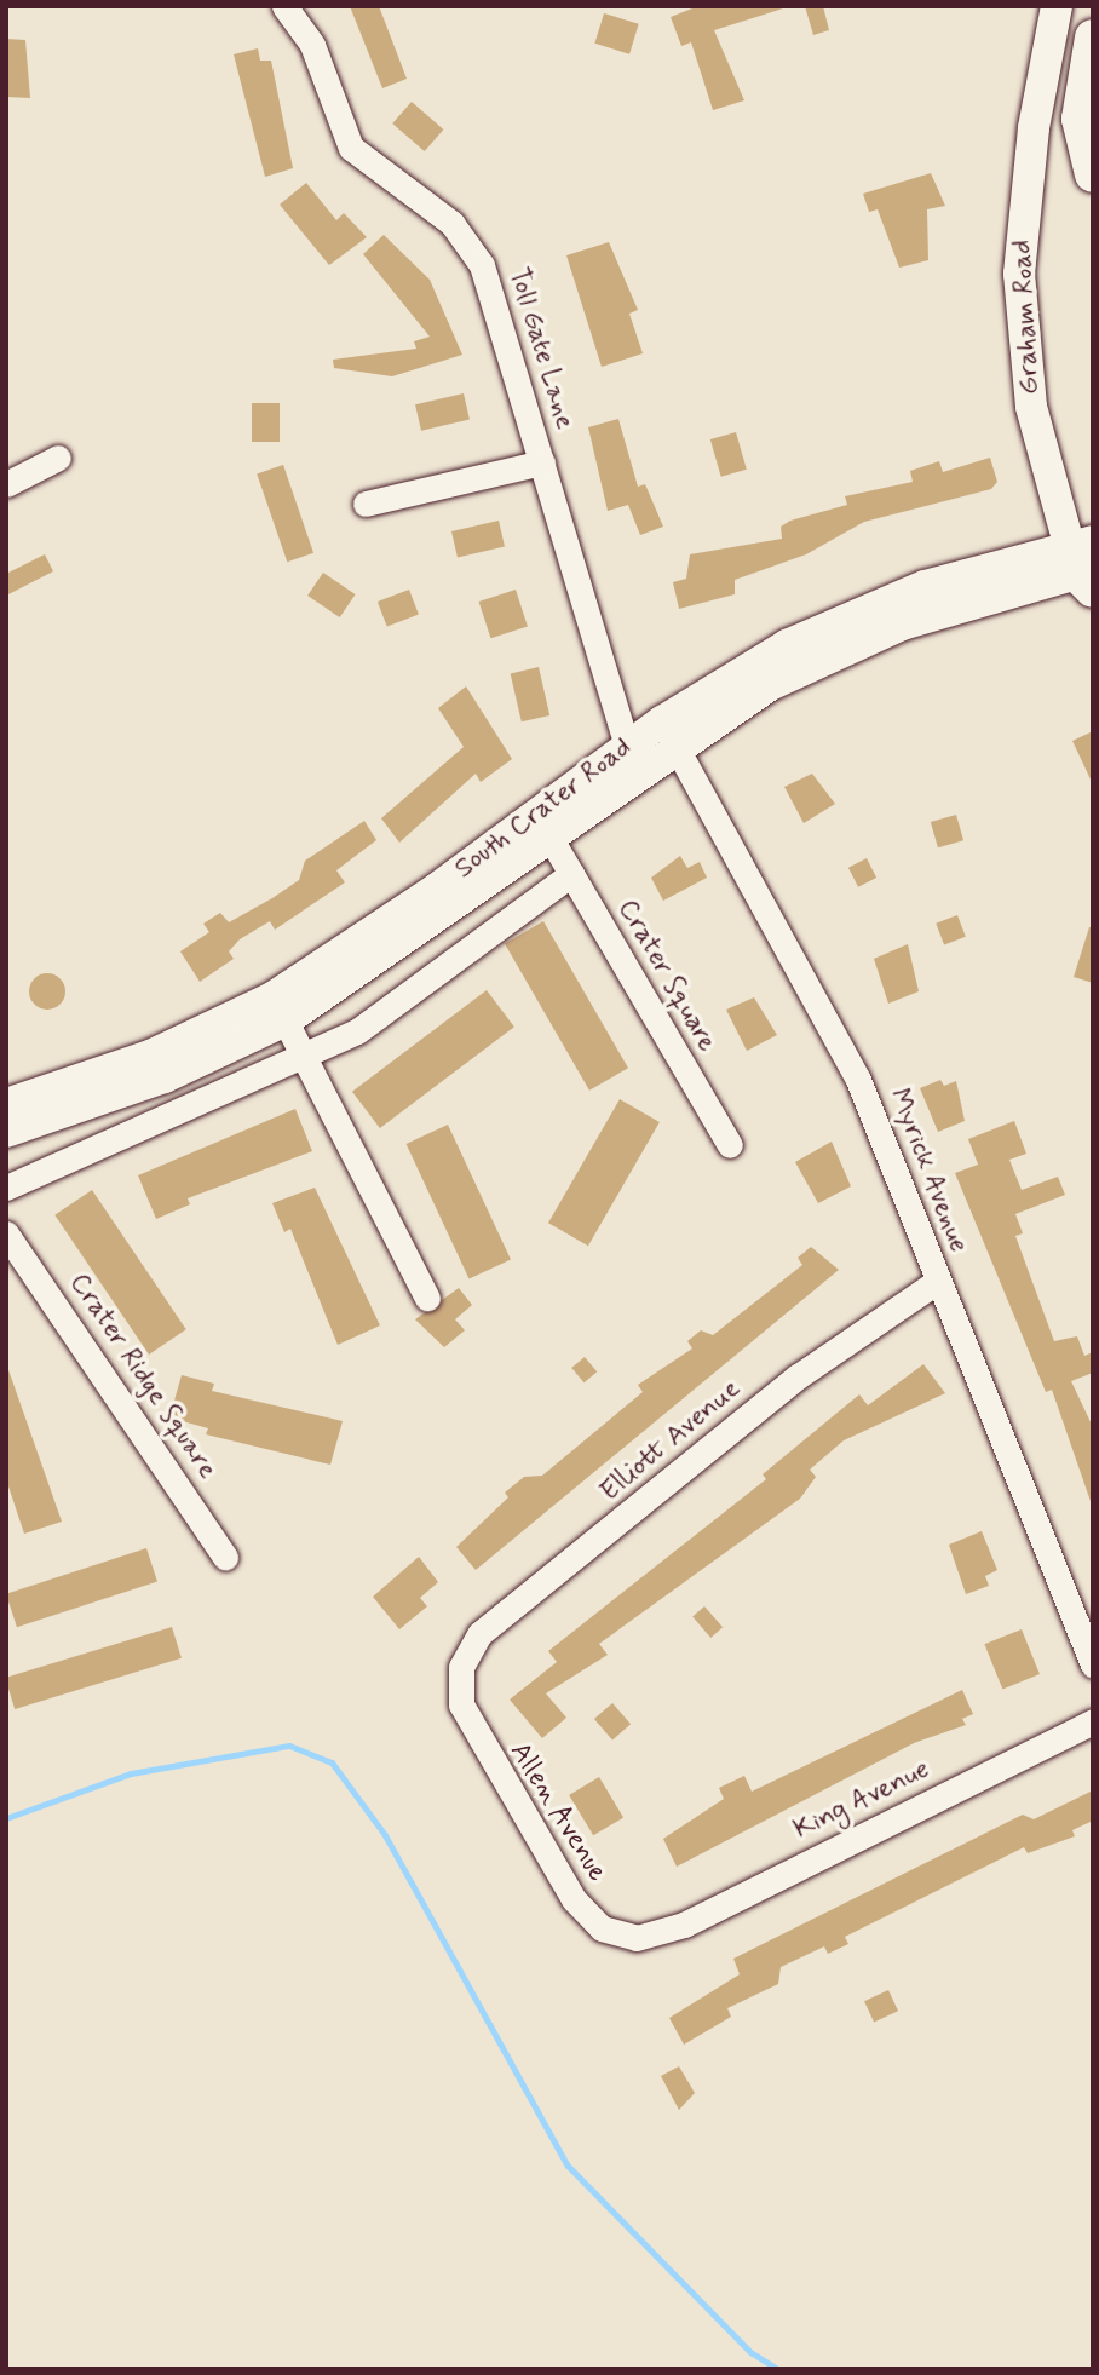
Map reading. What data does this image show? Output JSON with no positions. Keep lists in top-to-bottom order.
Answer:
{
  "streets": {
    "main road": ["Graham Road", "South Crater Road"],
    "street": [
      "Toll Gate Lane",
      "Crater Square",
      "Myrick Avenue",
      "Crater Ridge Square",
      "Elliott Avenue",
      "King Avenue",
      "Allen Avenue"
    ]
  },
  "crossings": [
    ["Graham Road", "South Crater Road"],
    ["Toll Gate Lane", "South Crater Road"],
    ["South Crater Road", "Crater Square"],
    ["South Crater Road", "Myrick Avenue"],
    ["Myrick Avenue", "Elliott Avenue"],
    ["Elliott Avenue", "Allen Avenue"],
    ["King Avenue", "Allen Avenue"]
  ]
}
